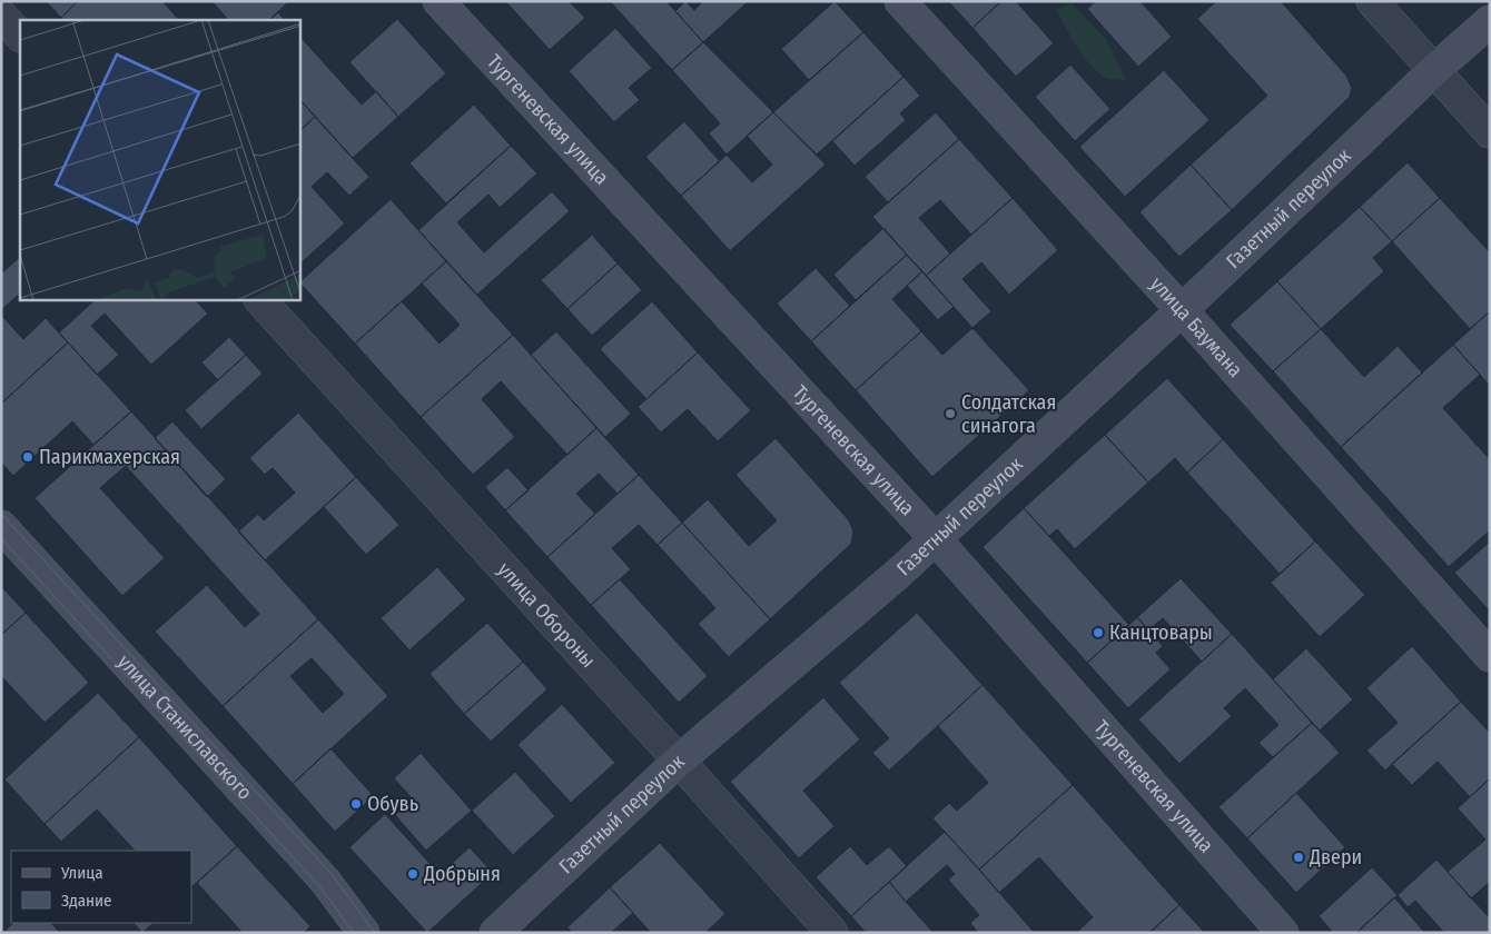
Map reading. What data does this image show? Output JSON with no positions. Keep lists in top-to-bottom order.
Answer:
{
  "streets": {
    "street": [
      "Тургеневская улица",
      "Газетный переулок",
      "улица Баумана",
      "улица Обороны",
      "улица Станиславского"
    ]
  },
  "crossings": [
    ["Тургеневская улица", "Газетный переулок"],
    ["Газетный переулок", "улица Баумана"],
    ["Газетный переулок", "улица Обороны"]
  ],
  "places": [
    "Солдатская синагога",
    "Парикмахерская",
    "Канцтовары",
    "Обувь",
    "Двери",
    "Добрыня"
  ],
  "legend": ["Улица", "Здание"]
}
